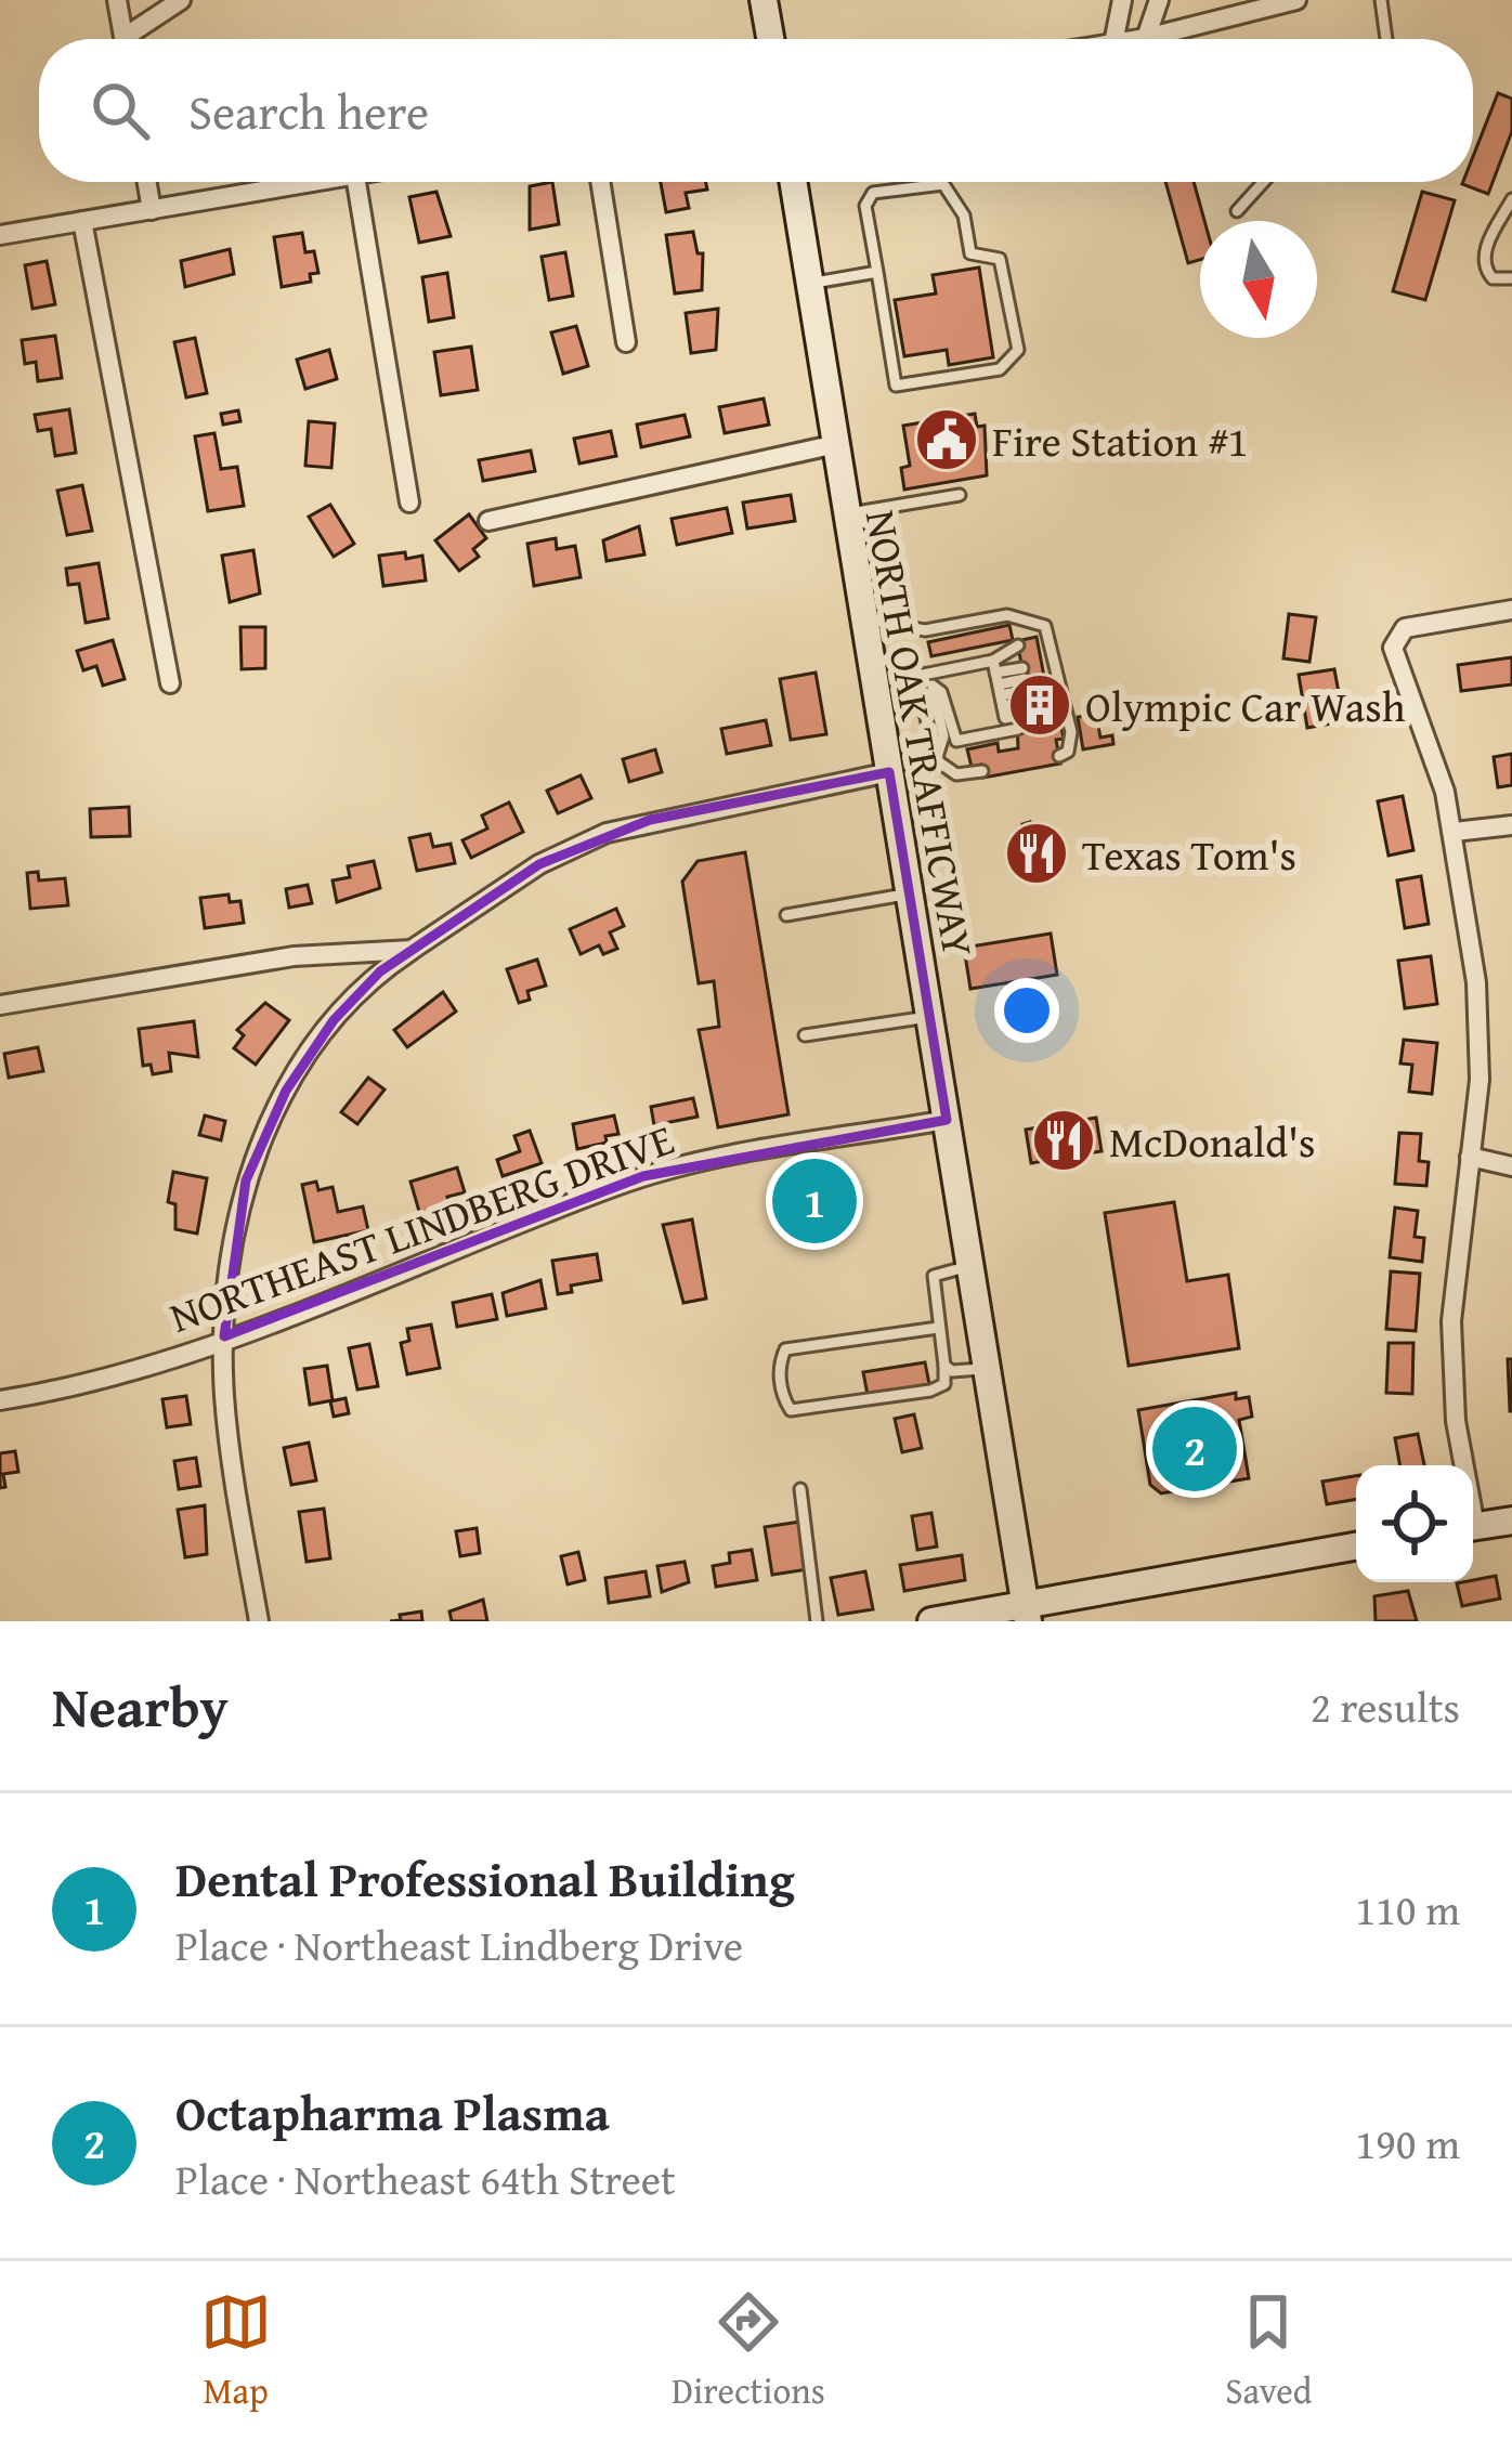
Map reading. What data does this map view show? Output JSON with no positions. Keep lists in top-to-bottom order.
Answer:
{
  "streets": {
    "main road": ["NORTH OAK TRAFFICWAY"],
    "street": ["NORTHEAST LINDBERG DRIVE"]
  },
  "crossings": [
    ["NORTH OAK TRAFFICWAY", "NORTHEAST LINDBERG DRIVE"]
  ],
  "places": {
    "public building": ["Fire Station #1"],
    "building": ["Olympic Car Wash"],
    "restaurant": ["Texas Tom's", "McDonald's"]
  },
  "north": "bottom",
  "page": {
    "search": "Search here",
    "pins": ["1", "2"],
    "heading": ["Nearby", "2 results"],
    "list": [
      {
        "mark": "1",
        "name": "Dental Professional Building",
        "note": "Place · Northeast Lindberg Drive",
        "value": "110 m"
      },
      {
        "mark": "2",
        "name": "Octapharma Plasma",
        "note": "Place · Northeast 64th Street",
        "value": "190 m"
      }
    ],
    "nav": ["Map", "Directions", "Saved"]
  }
}
